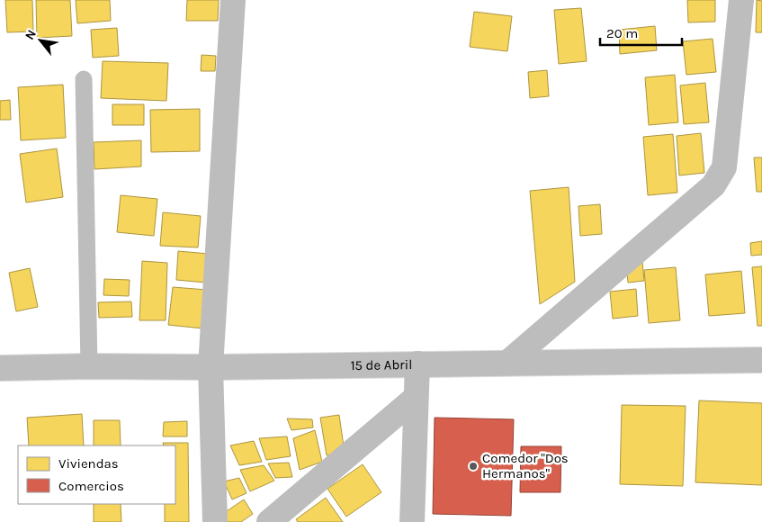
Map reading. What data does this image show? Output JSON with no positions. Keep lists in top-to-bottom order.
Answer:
{
  "streets": {
    "street": ["15 de Abril"]
  },
  "places": ["Comedor \"Dos Hermanos\""],
  "legend": ["Viviendas", "Comercios"],
  "scale_bar": "20 m",
  "north": "top left"
}
